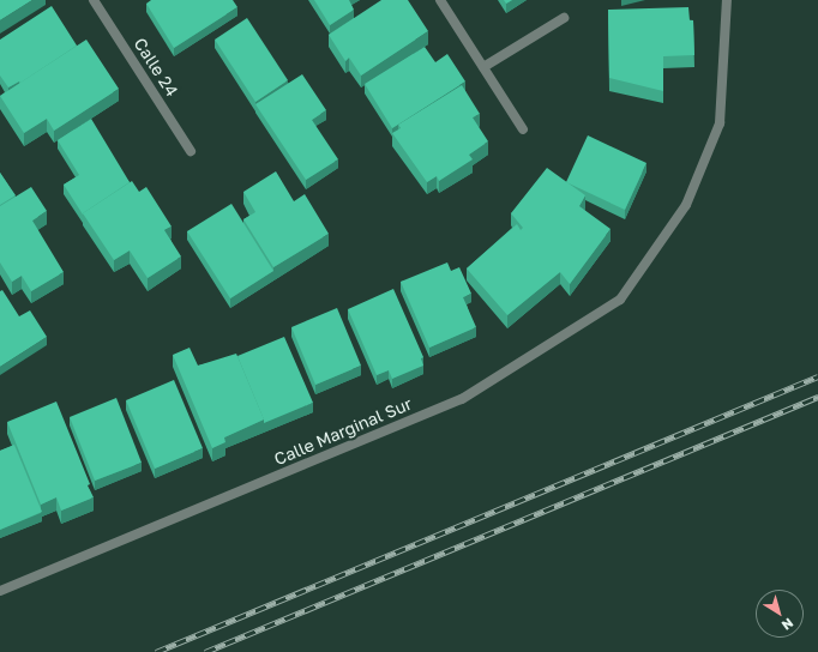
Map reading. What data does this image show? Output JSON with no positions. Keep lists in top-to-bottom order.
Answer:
{
  "streets": {
    "street": ["Calle 24", "Calle Marginal Sur"]
  },
  "north": "bottom right"
}
